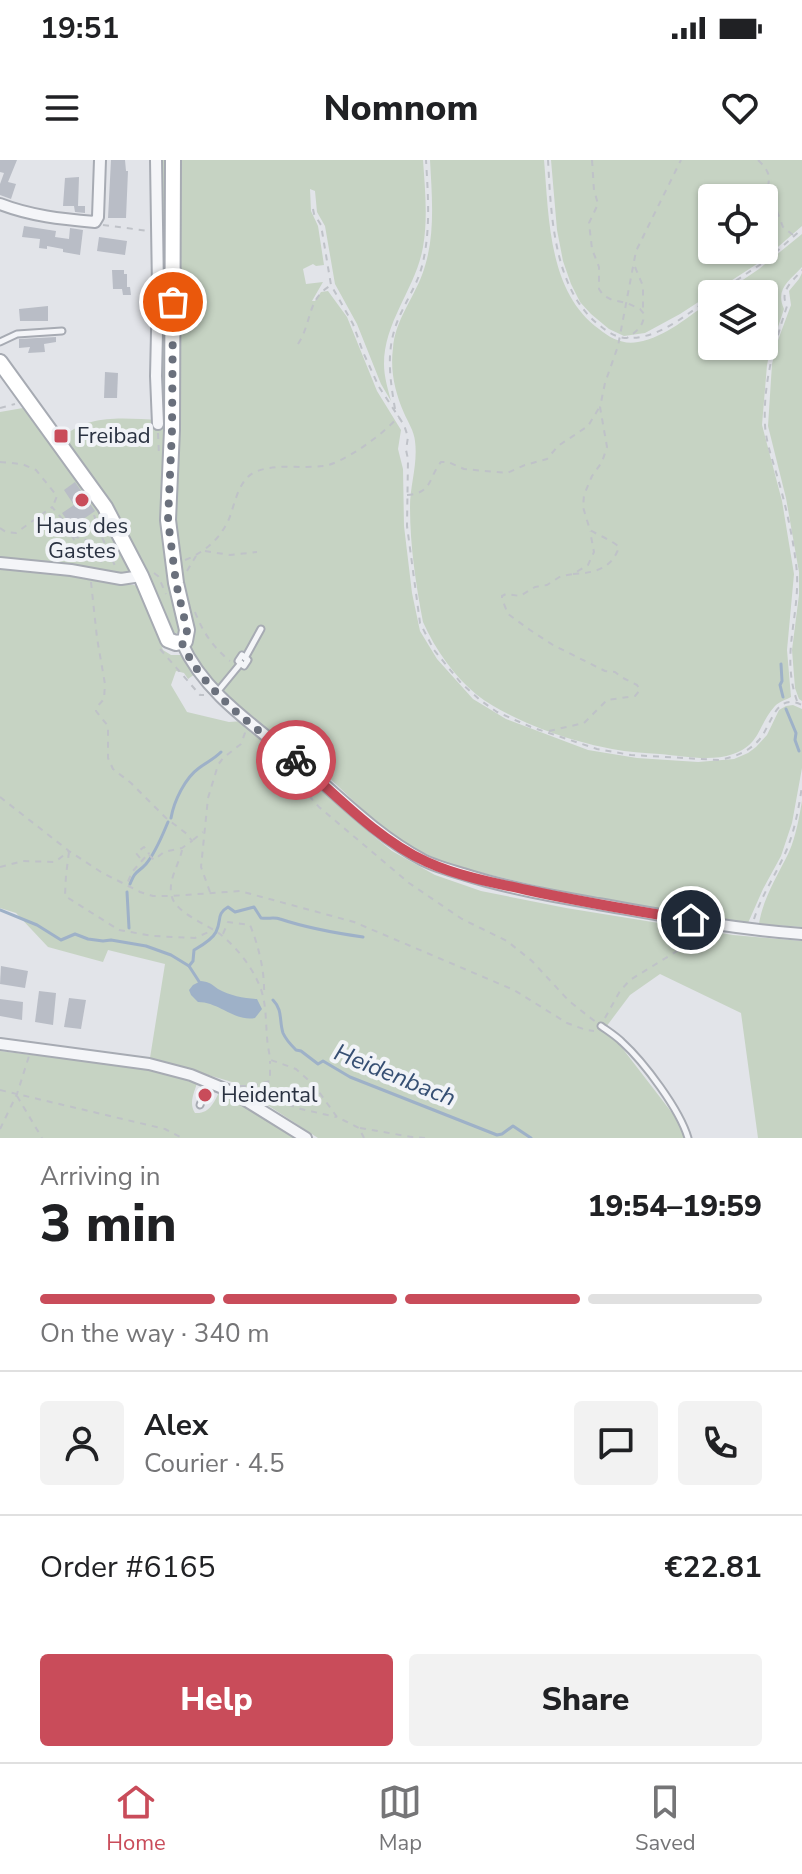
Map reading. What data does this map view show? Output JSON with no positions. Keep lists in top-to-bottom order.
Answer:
{
  "water": ["Heidenbach"],
  "places": {
    "transit": ["Freibad"],
    "other": ["Haus des Gastes", "Heidental"]
  },
  "page": {
    "status": "19:51",
    "header": "Nomnom",
    "heading": ["3 min", "Arriving in", "19:54–19:59"],
    "panel": [
      "Alex",
      "Courier · 4.5",
      "Order #6165",
      "€22.81"
    ],
    "bar": "On the way · 340 m",
    "buttons": ["Help", "Share"],
    "tabs": ["Home", "Map", "Saved"]
  }
}
